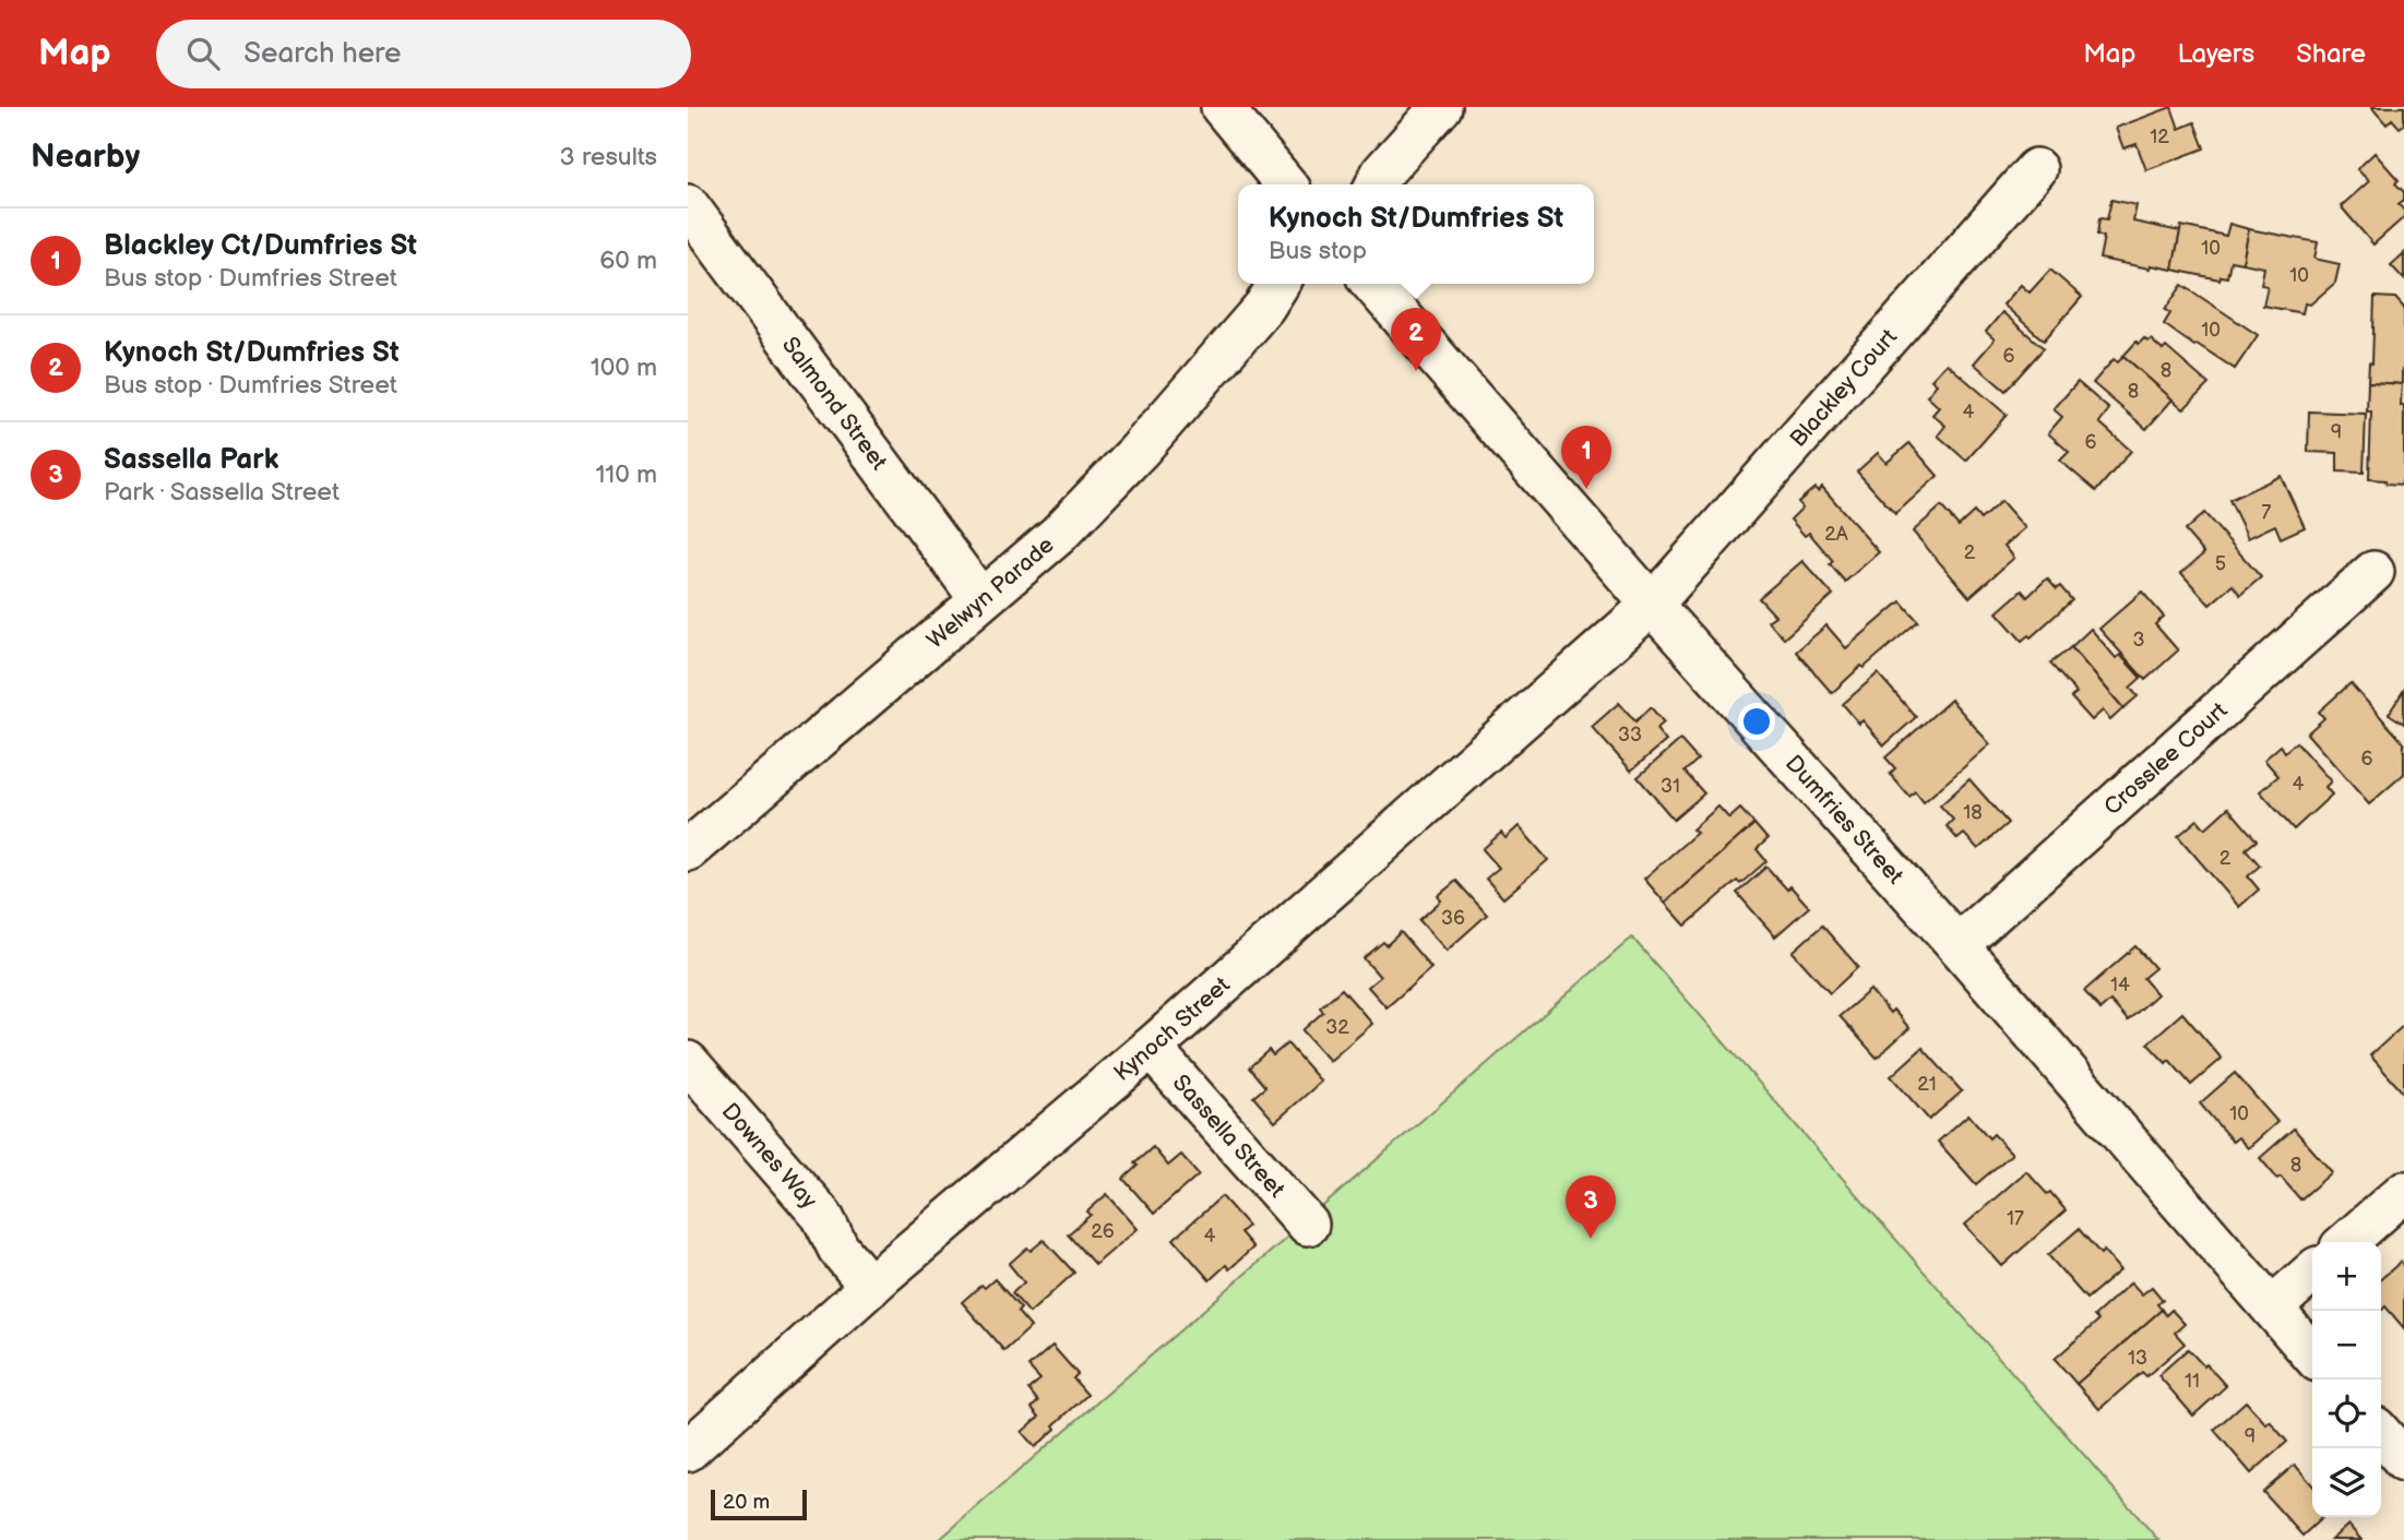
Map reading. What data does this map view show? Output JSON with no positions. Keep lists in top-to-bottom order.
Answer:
{
  "streets": {
    "street": [
      "Blackley Court",
      "Salmond Street",
      "Welwyn Parade",
      "Crosslee Court",
      "Dumfries Street",
      "Kynoch Street",
      "Sassella Street",
      "Downes Way"
    ]
  },
  "crossings": [
    ["Blackley Court", "Dumfries Street"],
    ["Blackley Court", "Kynoch Street"],
    ["Salmond Street", "Welwyn Parade"],
    ["Crosslee Court", "Dumfries Street"],
    ["Dumfries Street", "Kynoch Street"],
    ["Kynoch Street", "Sassella Street"],
    ["Kynoch Street", "Downes Way"]
  ],
  "house_numbers": [
    "12",
    "10",
    "10",
    "10",
    "6",
    "8",
    "8",
    "4",
    "9",
    "6",
    "7",
    "2A",
    "2",
    "5",
    "3",
    "33",
    "6",
    "4",
    "31",
    "18",
    "2",
    "36",
    "14",
    "32",
    "21",
    "10",
    "8",
    "17",
    "26",
    "4",
    "13",
    "11",
    "9"
  ],
  "scale_bar": "20 m",
  "page": {
    "header": "Map",
    "search": "Search here",
    "nav": ["Map", "Layers", "Share"],
    "heading": ["Nearby", "3 results"],
    "popup": ["Kynoch St/Dumfries St", "Bus stop"],
    "list": [
      {
        "mark": "1",
        "name": "Blackley Ct/Dumfries St",
        "note": "Bus stop · Dumfries Street",
        "value": "60 m"
      },
      {
        "mark": "2",
        "name": "Kynoch St/Dumfries St",
        "note": "Bus stop · Dumfries Street",
        "value": "100 m"
      },
      {
        "mark": "3",
        "name": "Sassella Park",
        "note": "Park · Sassella Street",
        "value": "110 m"
      }
    ],
    "pins": ["2", "1", "3"],
    "map_buttons": ["+", "−"],
    "scale": "20 m"
  }
}
